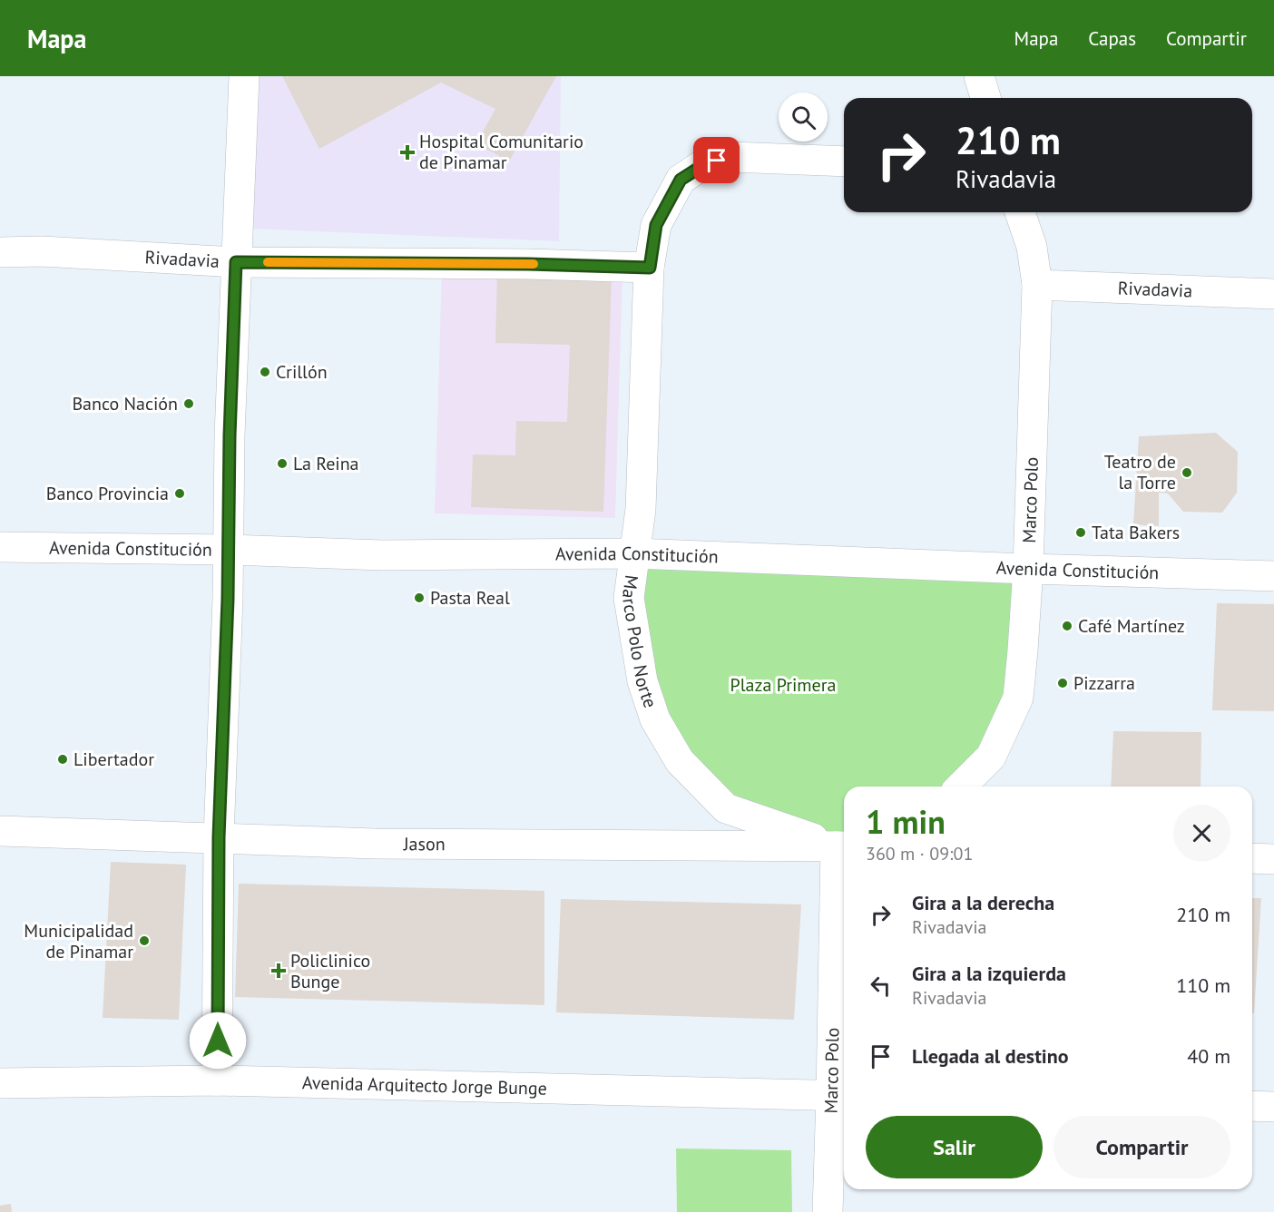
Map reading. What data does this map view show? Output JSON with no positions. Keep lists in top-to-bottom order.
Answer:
{
  "streets": {
    "street": [
      "Rivadavia",
      "Marco Polo",
      "Avenida Constitución",
      "Marco Polo Norte",
      "Jason",
      "Avenida Arquitecto Jorge Bunge"
    ]
  },
  "crossings": [
    ["Rivadavia", "Marco Polo"],
    ["Rivadavia", "Marco Polo Norte"],
    ["Marco Polo", "Avenida Constitución"],
    ["Marco Polo", "Avenida Arquitecto Jorge Bunge"],
    ["Avenida Constitución", "Marco Polo Norte"]
  ],
  "parks": ["Plaza Primera"],
  "places": {
    "health": ["Hospital Comunitario de Pinamar", "Policlinico Bunge"],
    "other": [
      "Crillón",
      "Banco Nación",
      "La Reina",
      "Teatro de la Torre",
      "Banco Provincia",
      "Tata Bakers",
      "Pasta Real",
      "Café Martínez",
      "Pizzarra",
      "Libertador",
      "Municipalidad de Pinamar"
    ]
  },
  "page": {
    "header": "Mapa",
    "nav": ["Mapa", "Capas", "Compartir"],
    "turn": ["210 m", "Rivadavia"],
    "heading": ["1 min", "360 m · 09:01"],
    "list": [
      {
        "name": "Gira a la derecha",
        "note": "Rivadavia",
        "value": "210 m"
      },
      {
        "name": "Gira a la izquierda",
        "note": "Rivadavia",
        "value": "110 m"
      },
      {
        "name": "Llegada al destino",
        "value": "40 m"
      }
    ],
    "buttons": ["Salir", "Compartir"]
  }
}
